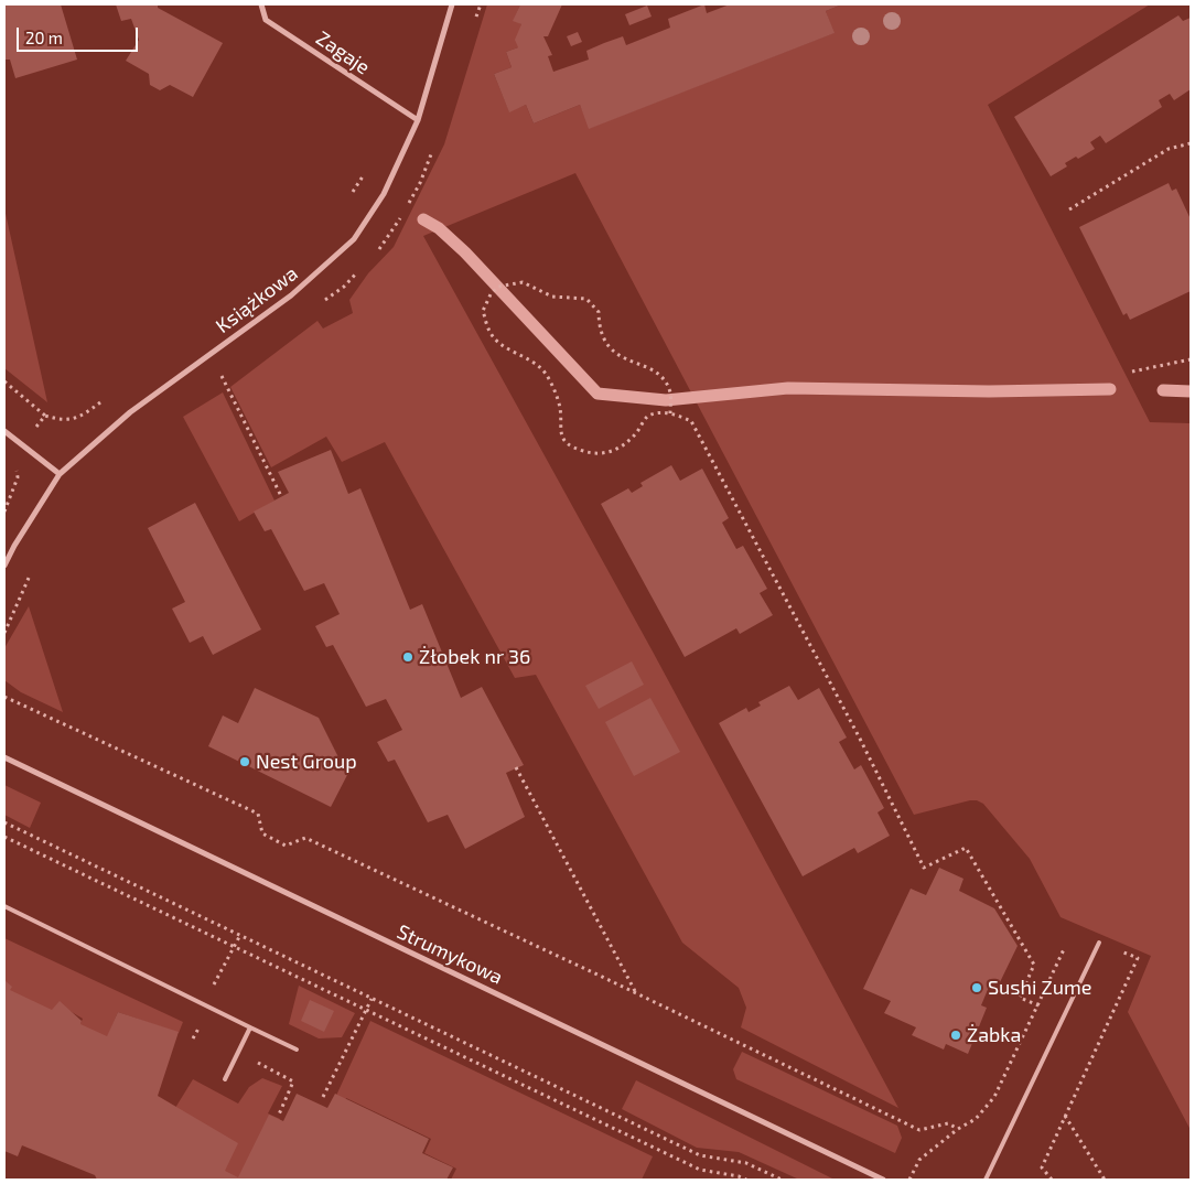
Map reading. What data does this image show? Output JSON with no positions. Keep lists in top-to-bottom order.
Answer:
{
  "streets": {
    "street": ["Zagaje", "Książkowa", "Strumykowa"]
  },
  "crossings": [
    ["Zagaje", "Książkowa"]
  ],
  "places": [
    "Żłobek nr 36",
    "Nest Group",
    "Sushi Zume",
    "Żabka"
  ],
  "scale_bar": "20 m"
}
